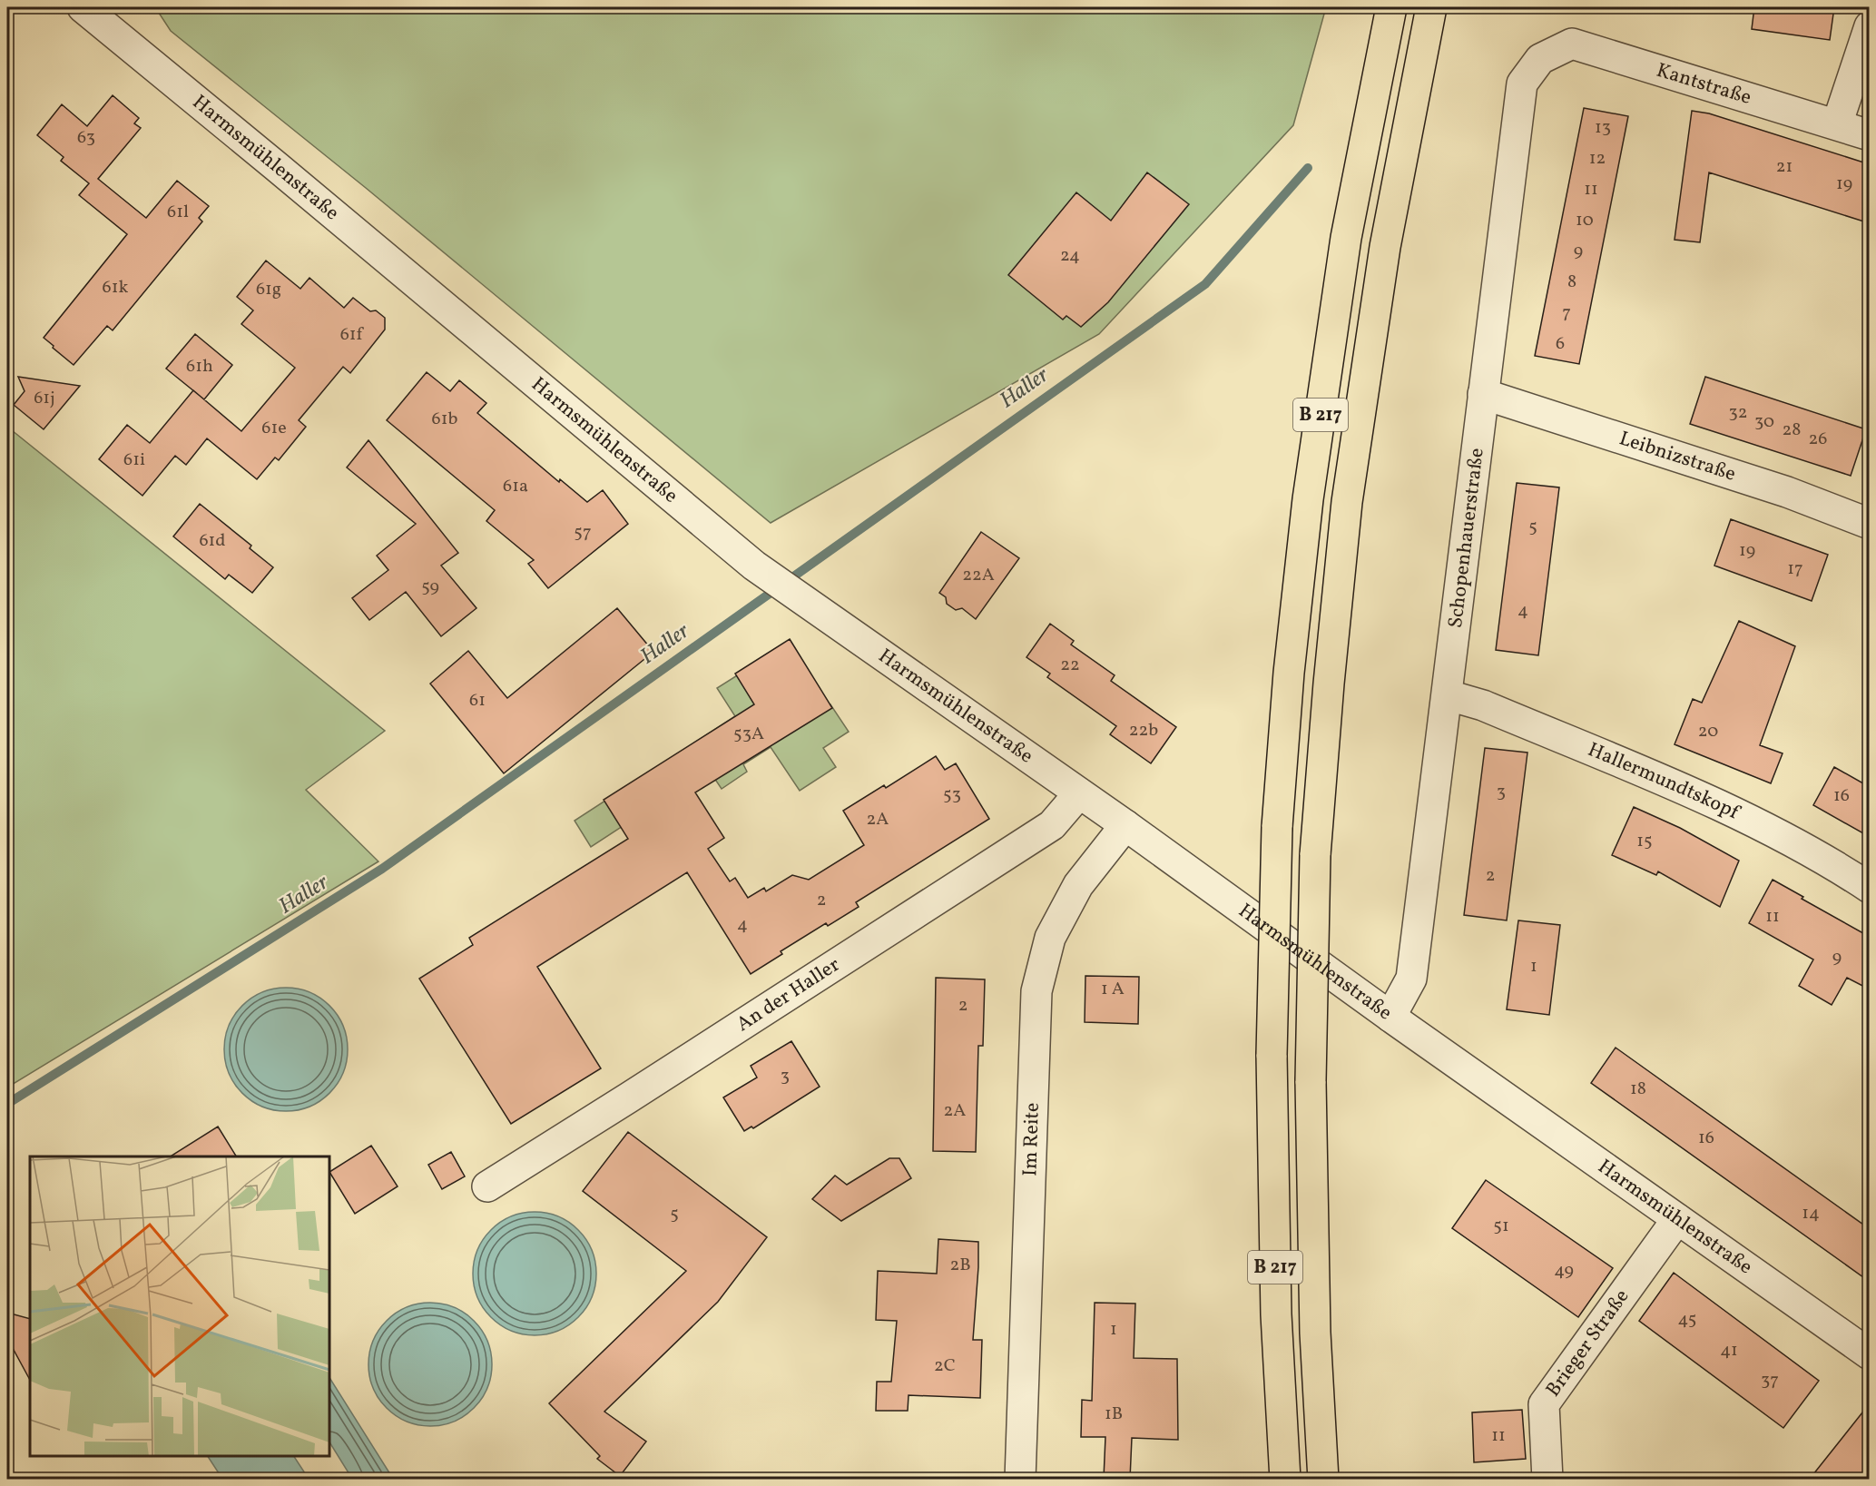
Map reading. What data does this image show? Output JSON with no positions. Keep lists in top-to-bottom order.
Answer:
{
  "streets": {
    "highway": ["B 217"],
    "street": [
      "Kantstraße",
      "Harmsmühlenstraße",
      "Leibnizstraße",
      "Schopenhauerstraße",
      "Hallermundtskopf",
      "An der Haller",
      "Im Reite",
      "Brieger Straße"
    ]
  },
  "crossings": [
    ["Kantstraße", "Schopenhauerstraße"],
    ["Harmsmühlenstraße", "Schopenhauerstraße"],
    ["Harmsmühlenstraße", "An der Haller"],
    ["Harmsmühlenstraße", "Im Reite"],
    ["Harmsmühlenstraße", "Brieger Straße"],
    ["Leibnizstraße", "Schopenhauerstraße"],
    ["Schopenhauerstraße", "Hallermundtskopf"]
  ],
  "water": ["Haller"],
  "house_numbers": [
    "13",
    "63",
    "12",
    "21",
    "19",
    "11",
    "61l",
    "10",
    "9",
    "24",
    "8",
    "61k",
    "61g",
    "7",
    "61f",
    "6",
    "61h",
    "61j",
    "32",
    "61b",
    "30",
    "61e",
    "28",
    "26",
    "61i",
    "61a",
    "5",
    "57",
    "61d",
    "19",
    "17",
    "22A",
    "59",
    "4",
    "22",
    "61",
    "22b",
    "20",
    "53A",
    "3",
    "53",
    "16",
    "2A",
    "15",
    "2",
    "2",
    "11",
    "4",
    "9",
    "1",
    "1 A",
    "2",
    "3",
    "18",
    "2A",
    "16",
    "14",
    "5",
    "51",
    "2B",
    "49",
    "45",
    "1",
    "41",
    "2C",
    "37",
    "1B",
    "11"
  ]
}
